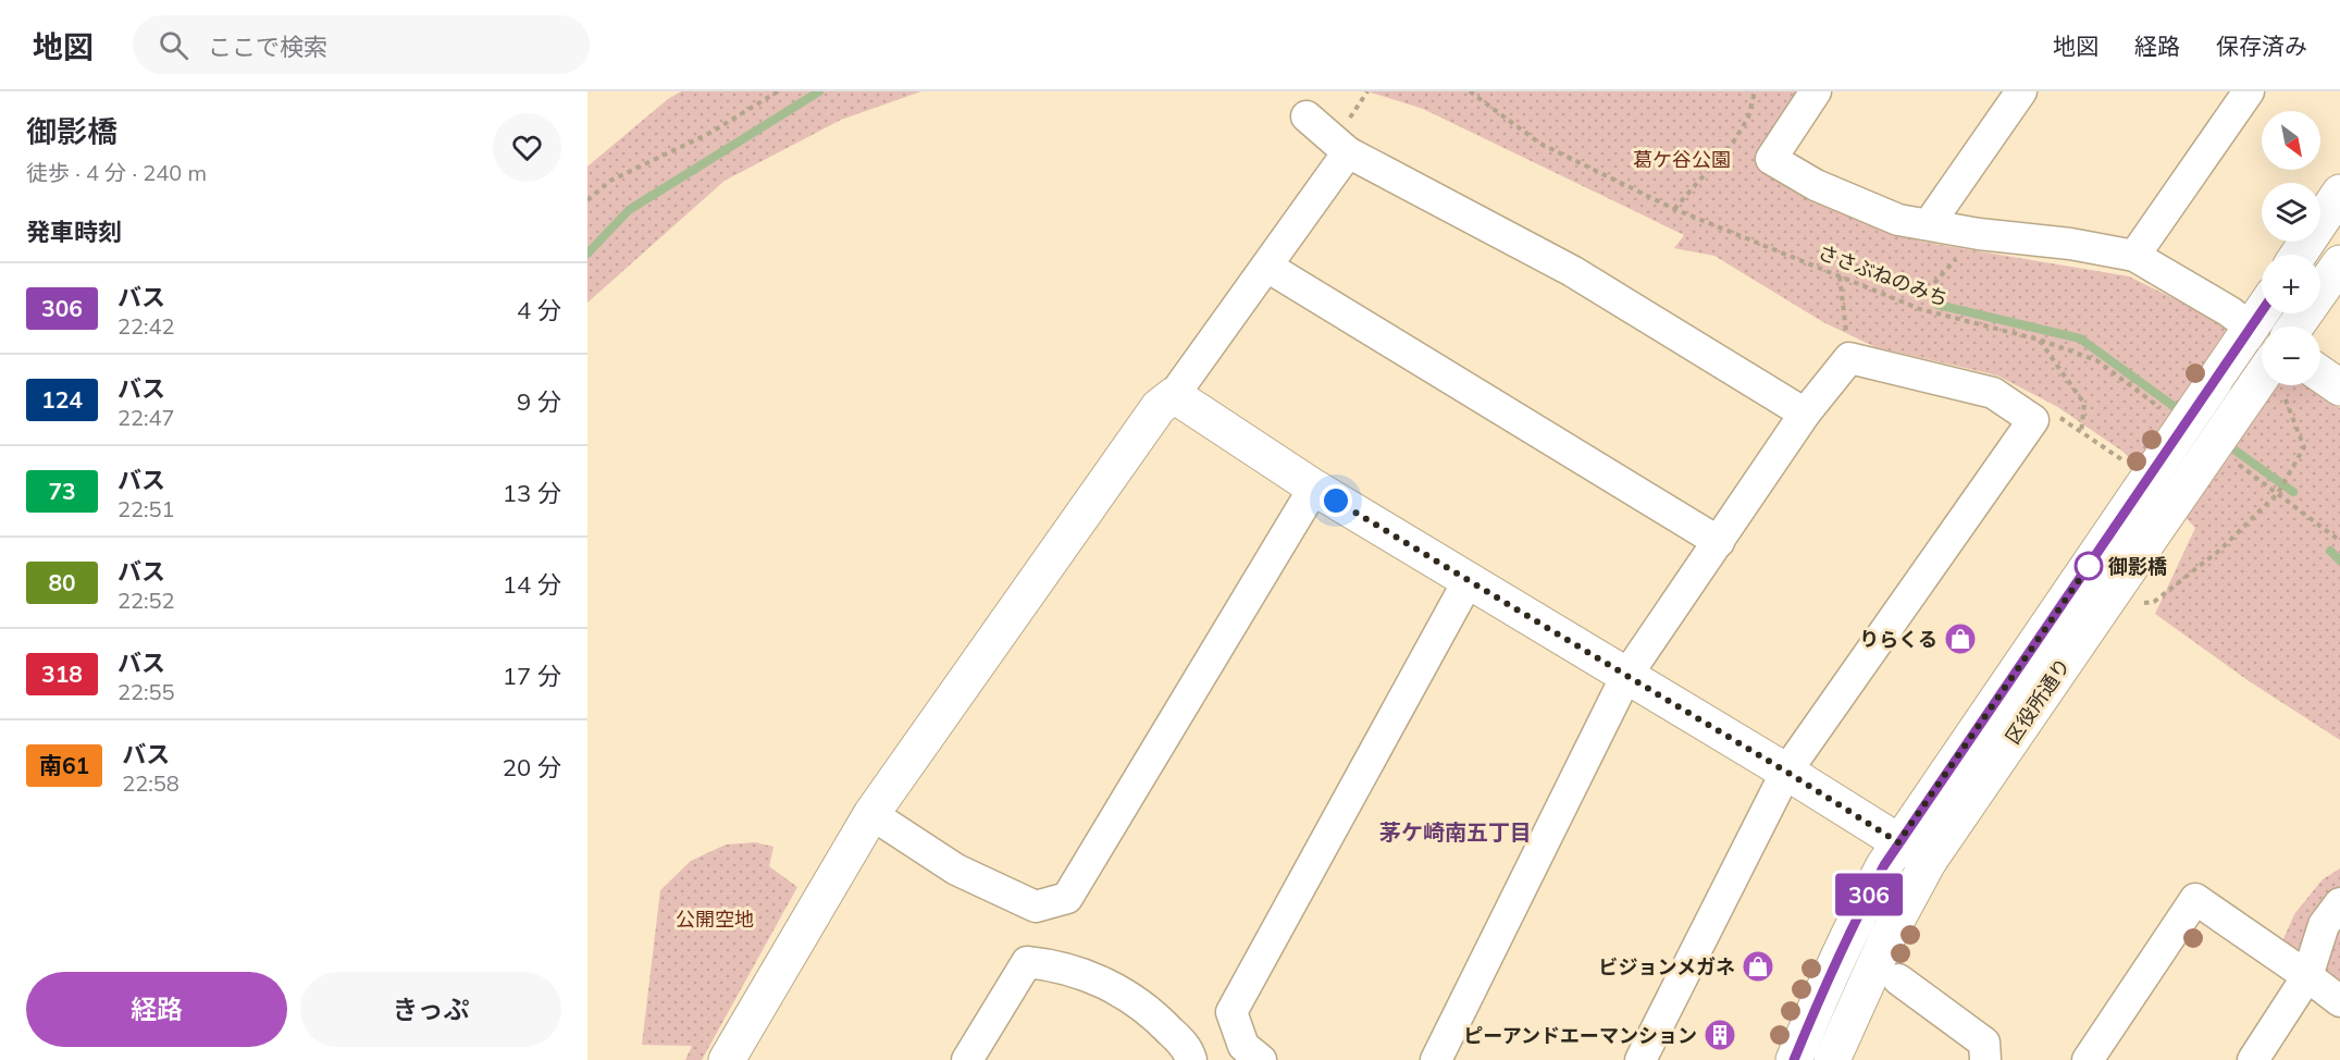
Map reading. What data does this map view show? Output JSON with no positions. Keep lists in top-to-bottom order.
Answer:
{
  "streets": {
    "street": ["区役所通り"],
    "path": ["ささぶねのみち"]
  },
  "districts": ["茅ケ崎南五丁目"],
  "parks": ["葛ケ谷公園", "公開空地"],
  "places": {
    "other": ["御影橋"],
    "shop": ["りらくる", "ビジョンメガネ"],
    "building": ["ピーアンドエーマンション"]
  },
  "lines": ["bus line 306"],
  "north": "bottom right",
  "page": {
    "header": "地図",
    "search": "ここで検索",
    "nav": ["地図", "経路", "保存済み"],
    "heading": [
      ["御影橋", "徒歩 · 4 分 · 240 m"],
      "発車時刻"
    ],
    "on_map": "306",
    "map_buttons": ["+", "−"],
    "list": [
      {
        "mark": "306",
        "name": "バス",
        "note": "22:42",
        "value": "4 分"
      },
      {
        "mark": "124",
        "name": "バス",
        "note": "22:47",
        "value": "9 分"
      },
      {
        "mark": "73",
        "name": "バス",
        "note": "22:51",
        "value": "13 分"
      },
      {
        "mark": "80",
        "name": "バス",
        "note": "22:52",
        "value": "14 分"
      },
      {
        "mark": "318",
        "name": "バス",
        "note": "22:55",
        "value": "17 分"
      },
      {
        "mark": "南61",
        "name": "バス",
        "note": "22:58",
        "value": "20 分"
      }
    ],
    "buttons": ["経路", "きっぷ"]
  }
}
